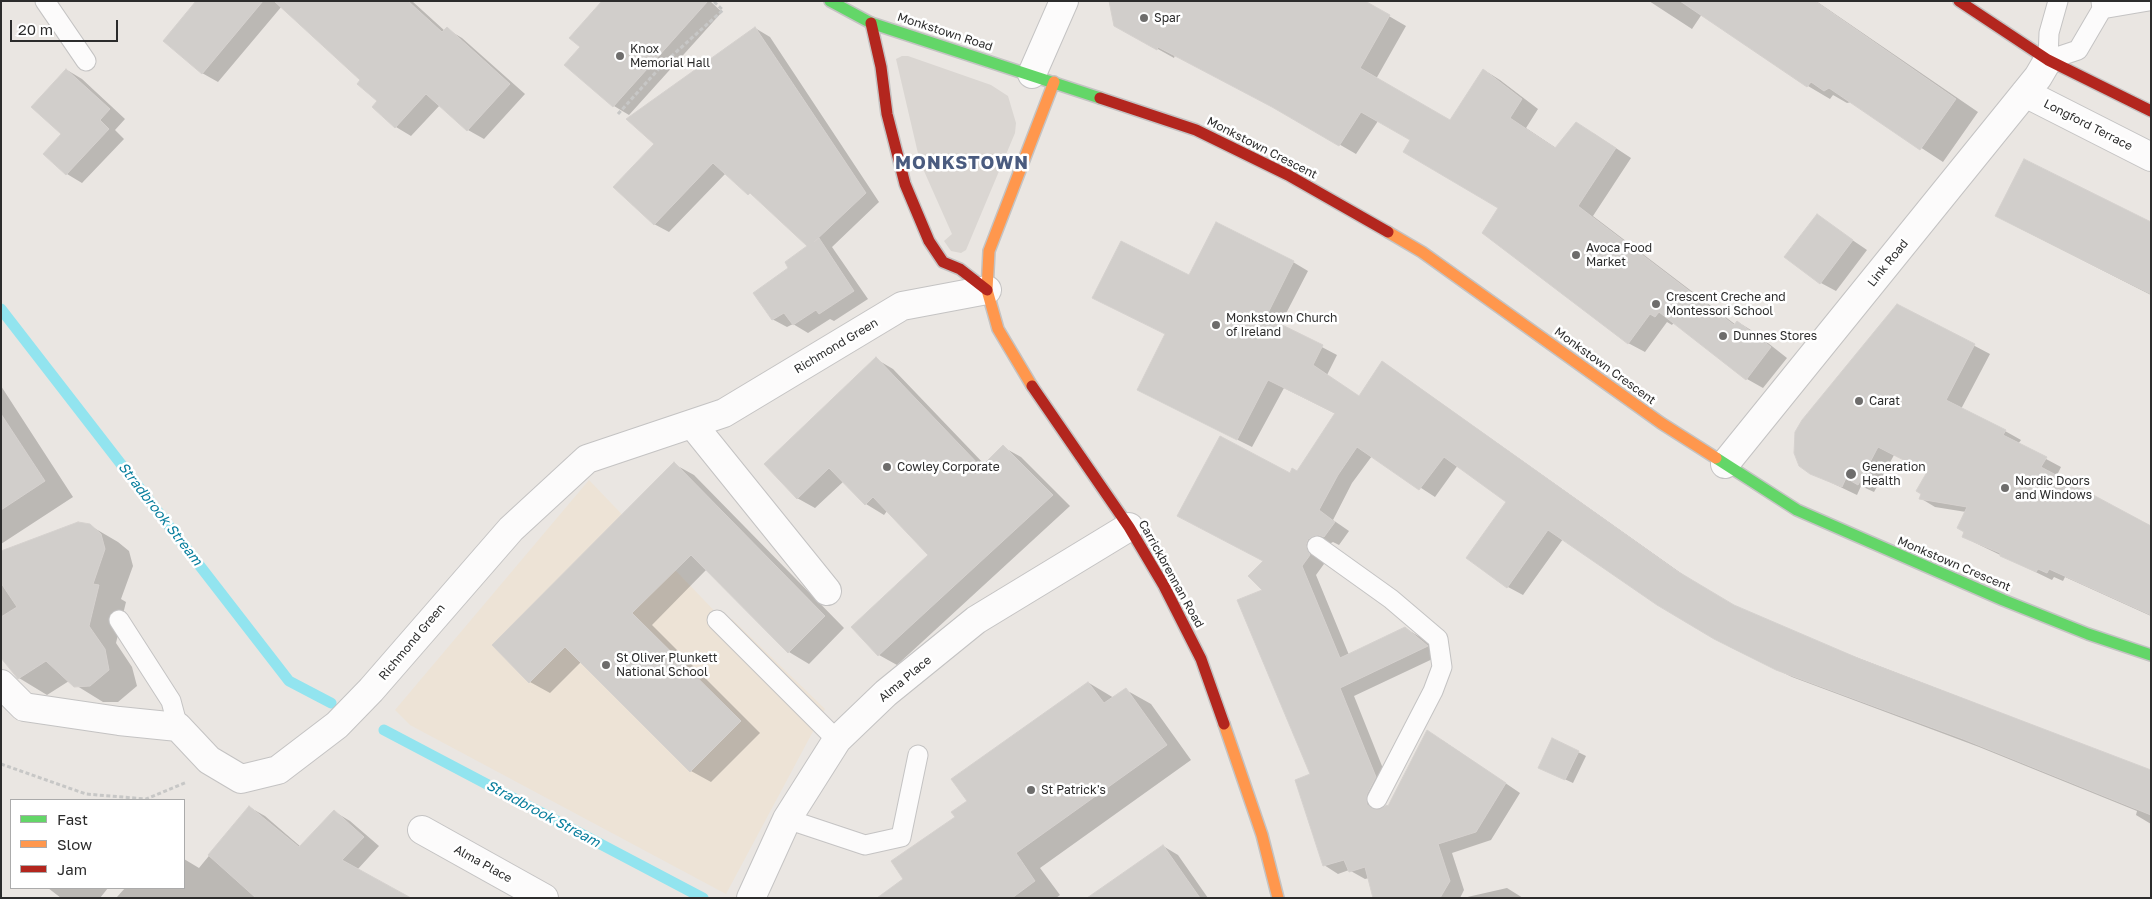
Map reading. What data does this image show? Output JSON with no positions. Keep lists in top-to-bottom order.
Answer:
{
  "streets": {
    "main road": ["Monkstown Road", "Monkstown Crescent", "Carrickbrennan Road"],
    "street": [
      "Longford Terrace",
      "Link Road",
      "Richmond Green",
      "Alma Place"
    ]
  },
  "crossings": [
    ["Monkstown Road", "Monkstown Crescent"],
    ["Monkstown Road", "Carrickbrennan Road"],
    ["Longford Terrace", "Link Road"],
    ["Monkstown Crescent", "Link Road"],
    ["Monkstown Crescent", "Carrickbrennan Road"],
    ["Richmond Green", "Carrickbrennan Road"],
    ["Carrickbrennan Road", "Alma Place"]
  ],
  "districts": ["MONKSTOWN"],
  "water": ["Stradbrook Stream"],
  "places": [
    "Spar",
    "Knox Memorial Hall",
    "Avoca Food Market",
    "Crescent Creche and Montessori School",
    "Monkstown Church of Ireland",
    "Dunnes Stores",
    "Carat",
    "Cowley Corporate",
    "Generation Health",
    "Nordic Doors and Windows",
    "St Oliver Plunkett National School",
    "St Patrick's"
  ],
  "legend": ["Fast", "Slow", "Jam"],
  "scale_bar": "20 m"
}
